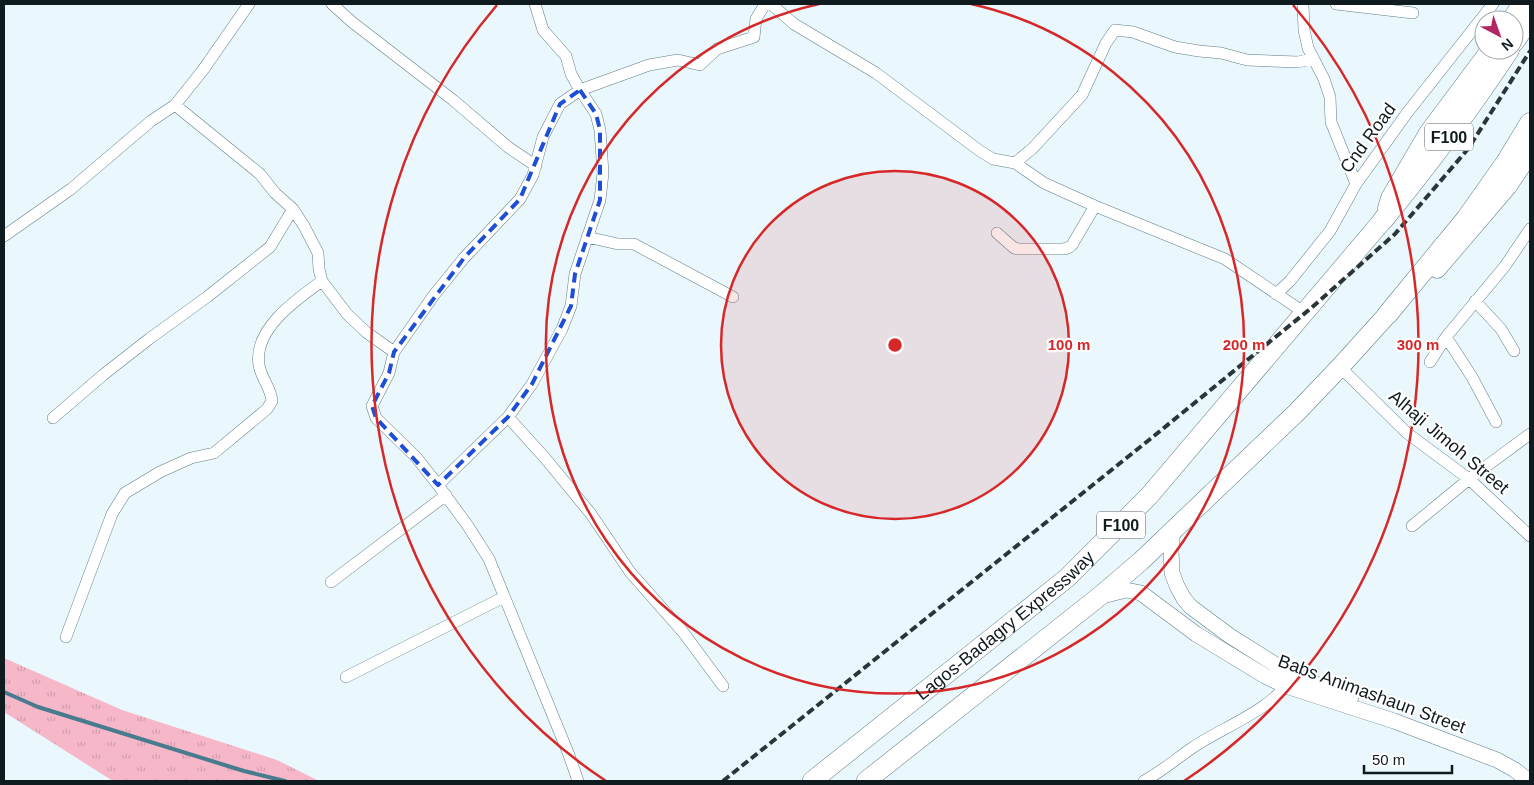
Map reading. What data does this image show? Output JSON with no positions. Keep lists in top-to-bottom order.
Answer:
{
  "streets": {
    "highway": ["F100", "Lagos-Badagry Expressway"],
    "main road": ["Babs Animashaun Street"],
    "street": ["Cnd Road", "Alhaji Jimoh Street"]
  },
  "crossings": [
    ["F100", "Lagos-Badagry Expressway"],
    ["Alhaji Jimoh Street", "Lagos-Badagry Expressway"],
    ["Lagos-Badagry Expressway", "Babs Animashaun Street"]
  ],
  "scale_bar": "50 m",
  "north": "bottom right",
  "rings": ["100 m", "200 m", "300 m"]
}
